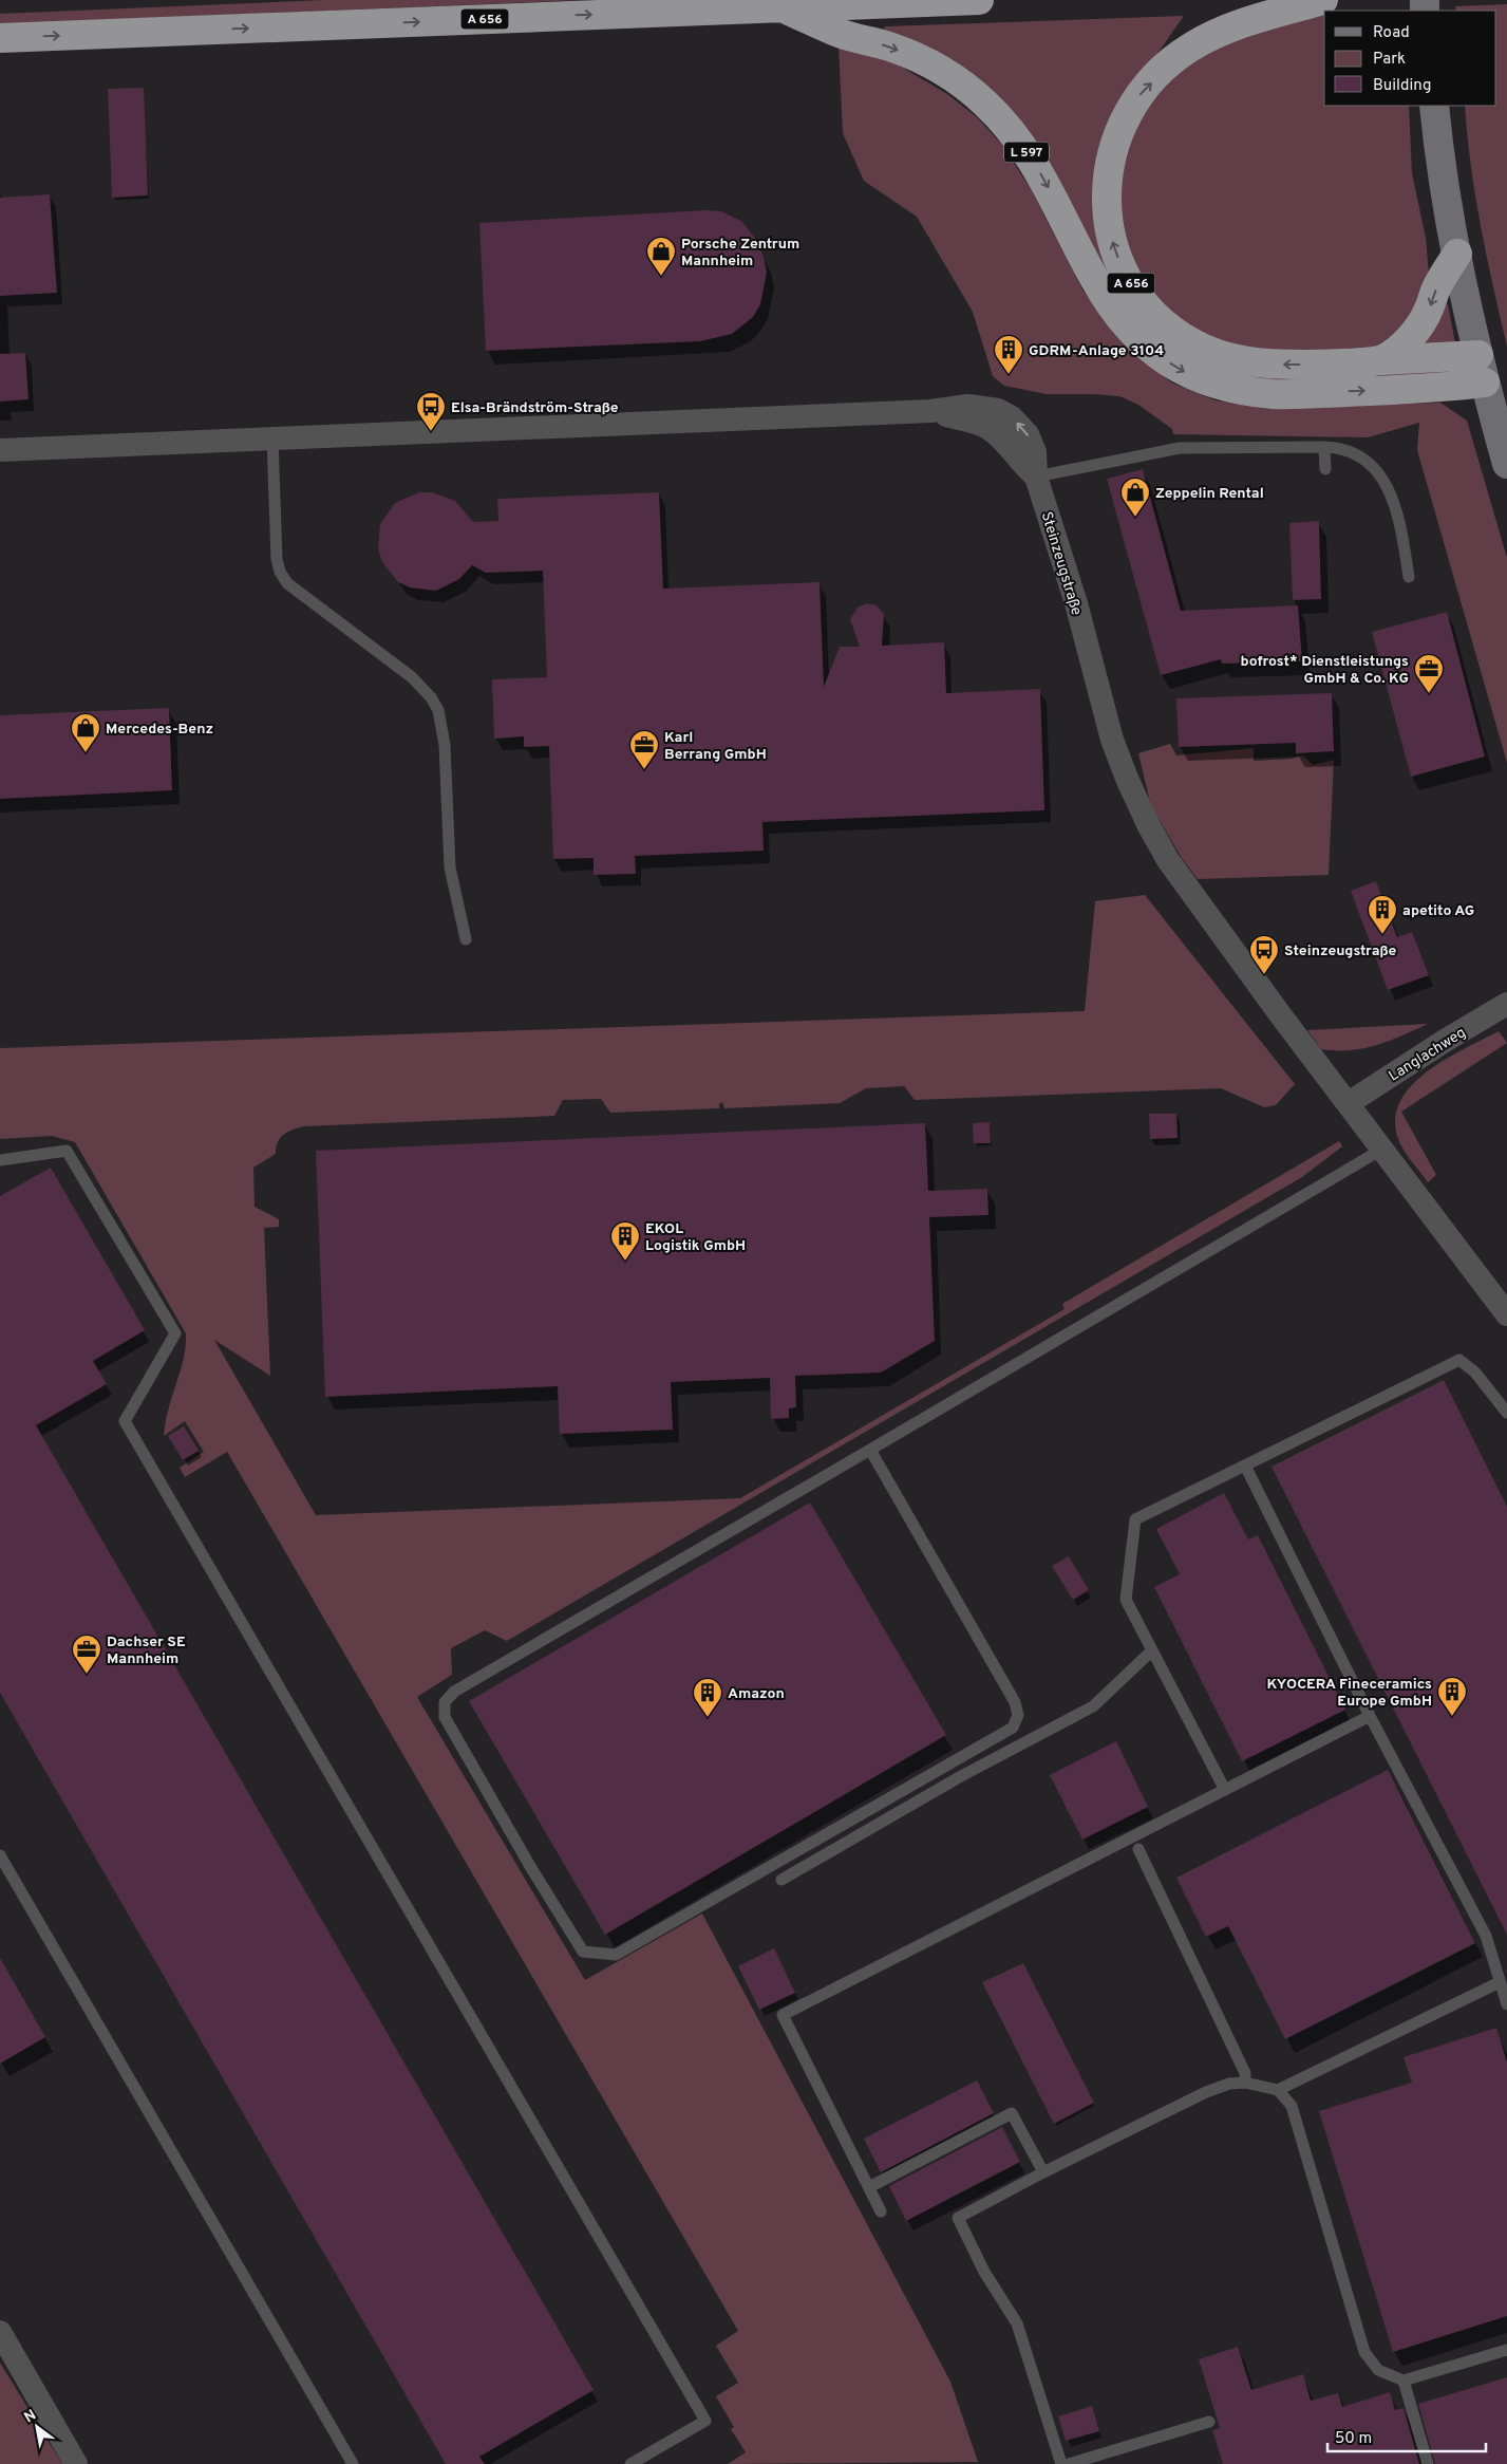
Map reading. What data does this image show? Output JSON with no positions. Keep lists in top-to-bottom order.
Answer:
{
  "streets": {
    "highway": ["A 656", "L 597"],
    "street": ["Steinzeugstraße", "Langlachweg"]
  },
  "crossings": [
    ["A 656", "L 597"],
    ["Steinzeugstraße", "Langlachweg"]
  ],
  "places": {
    "shop": ["Porsche Zentrum Mannheim", "Zeppelin Rental", "Mercedes-Benz"],
    "building": [
      "GDRM-Anlage 3104",
      "apetito AG",
      "EKOL Logistik GmbH",
      "KYOCERA Fineceramics Europe GmbH",
      "Amazon"
    ],
    "bus stop": ["Elsa-Brändström-Straße", "Steinzeugstraße"],
    "office": ["bofrost* Dienstleistungs GmbH & Co. KG", "Karl Berrang GmbH", "Dachser SE Mannheim"]
  },
  "legend": ["Road", "Park", "Building"],
  "scale_bar": "50 m",
  "north": "top left"
}
